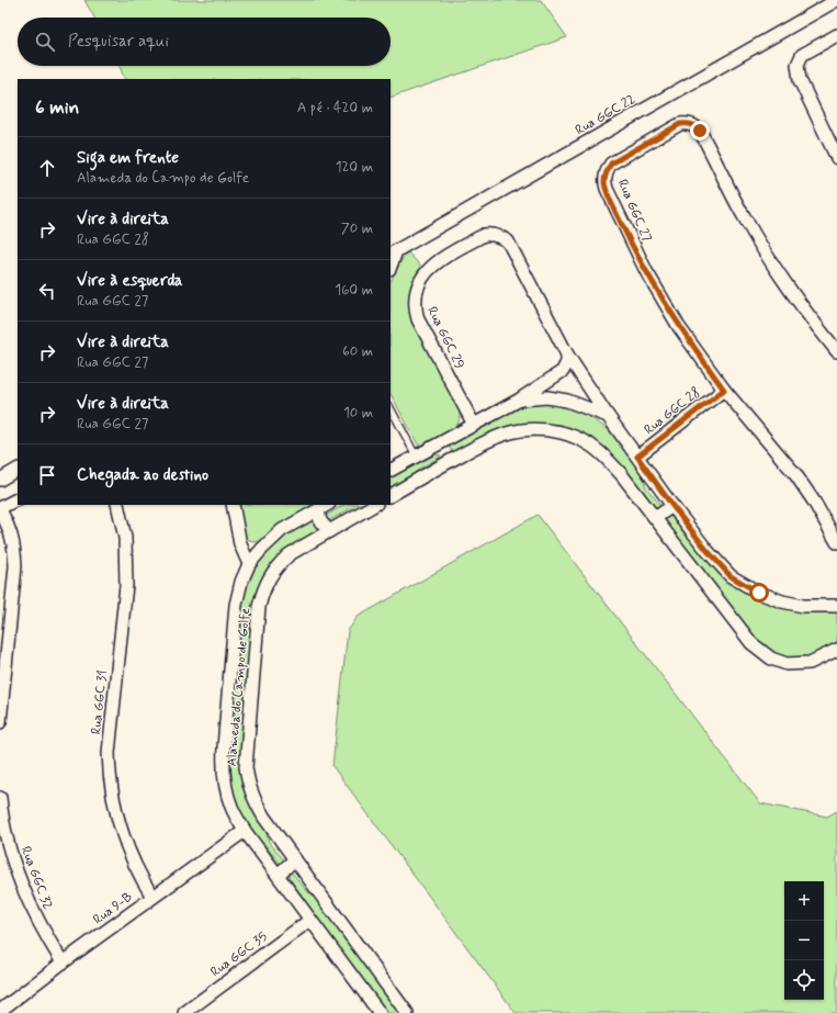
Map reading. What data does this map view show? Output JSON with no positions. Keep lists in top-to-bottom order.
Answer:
{
  "streets": {
    "street": [
      "Rua GGC 22",
      "Rua GGC 27",
      "Rua GGC 29",
      "Rua GGC 28",
      "Alameda do Campo de Golfe",
      "Rua GGC 31",
      "Rua GGC 32",
      "Rua 9-B",
      "Rua GGC 35"
    ]
  },
  "crossings": [
    ["Rua GGC 27", "Rua GGC 28"],
    ["Alameda do Campo de Golfe", "Rua 9-B"],
    ["Alameda do Campo de Golfe", "Rua GGC 35"],
    ["Rua GGC 31", "Rua 9-B"],
    ["Rua GGC 32", "Rua 9-B"]
  ],
  "page": {
    "search": "Pesquisar aqui",
    "heading": ["6 min", "A pé · 420 m"],
    "list": [
      ["Siga em frente", "Alameda do Campo de Golfe", "120 m"],
      ["Vire à direita", "Rua GGC 28", "70 m"],
      ["Vire à esquerda", "Rua GGC 27", "160 m"],
      ["Vire à direita", "Rua GGC 27", "60 m"],
      ["Vire à direita", "Rua GGC 27", "10 m"],
      "Chegada ao destino"
    ],
    "map_buttons": ["+", "−"]
  }
}
